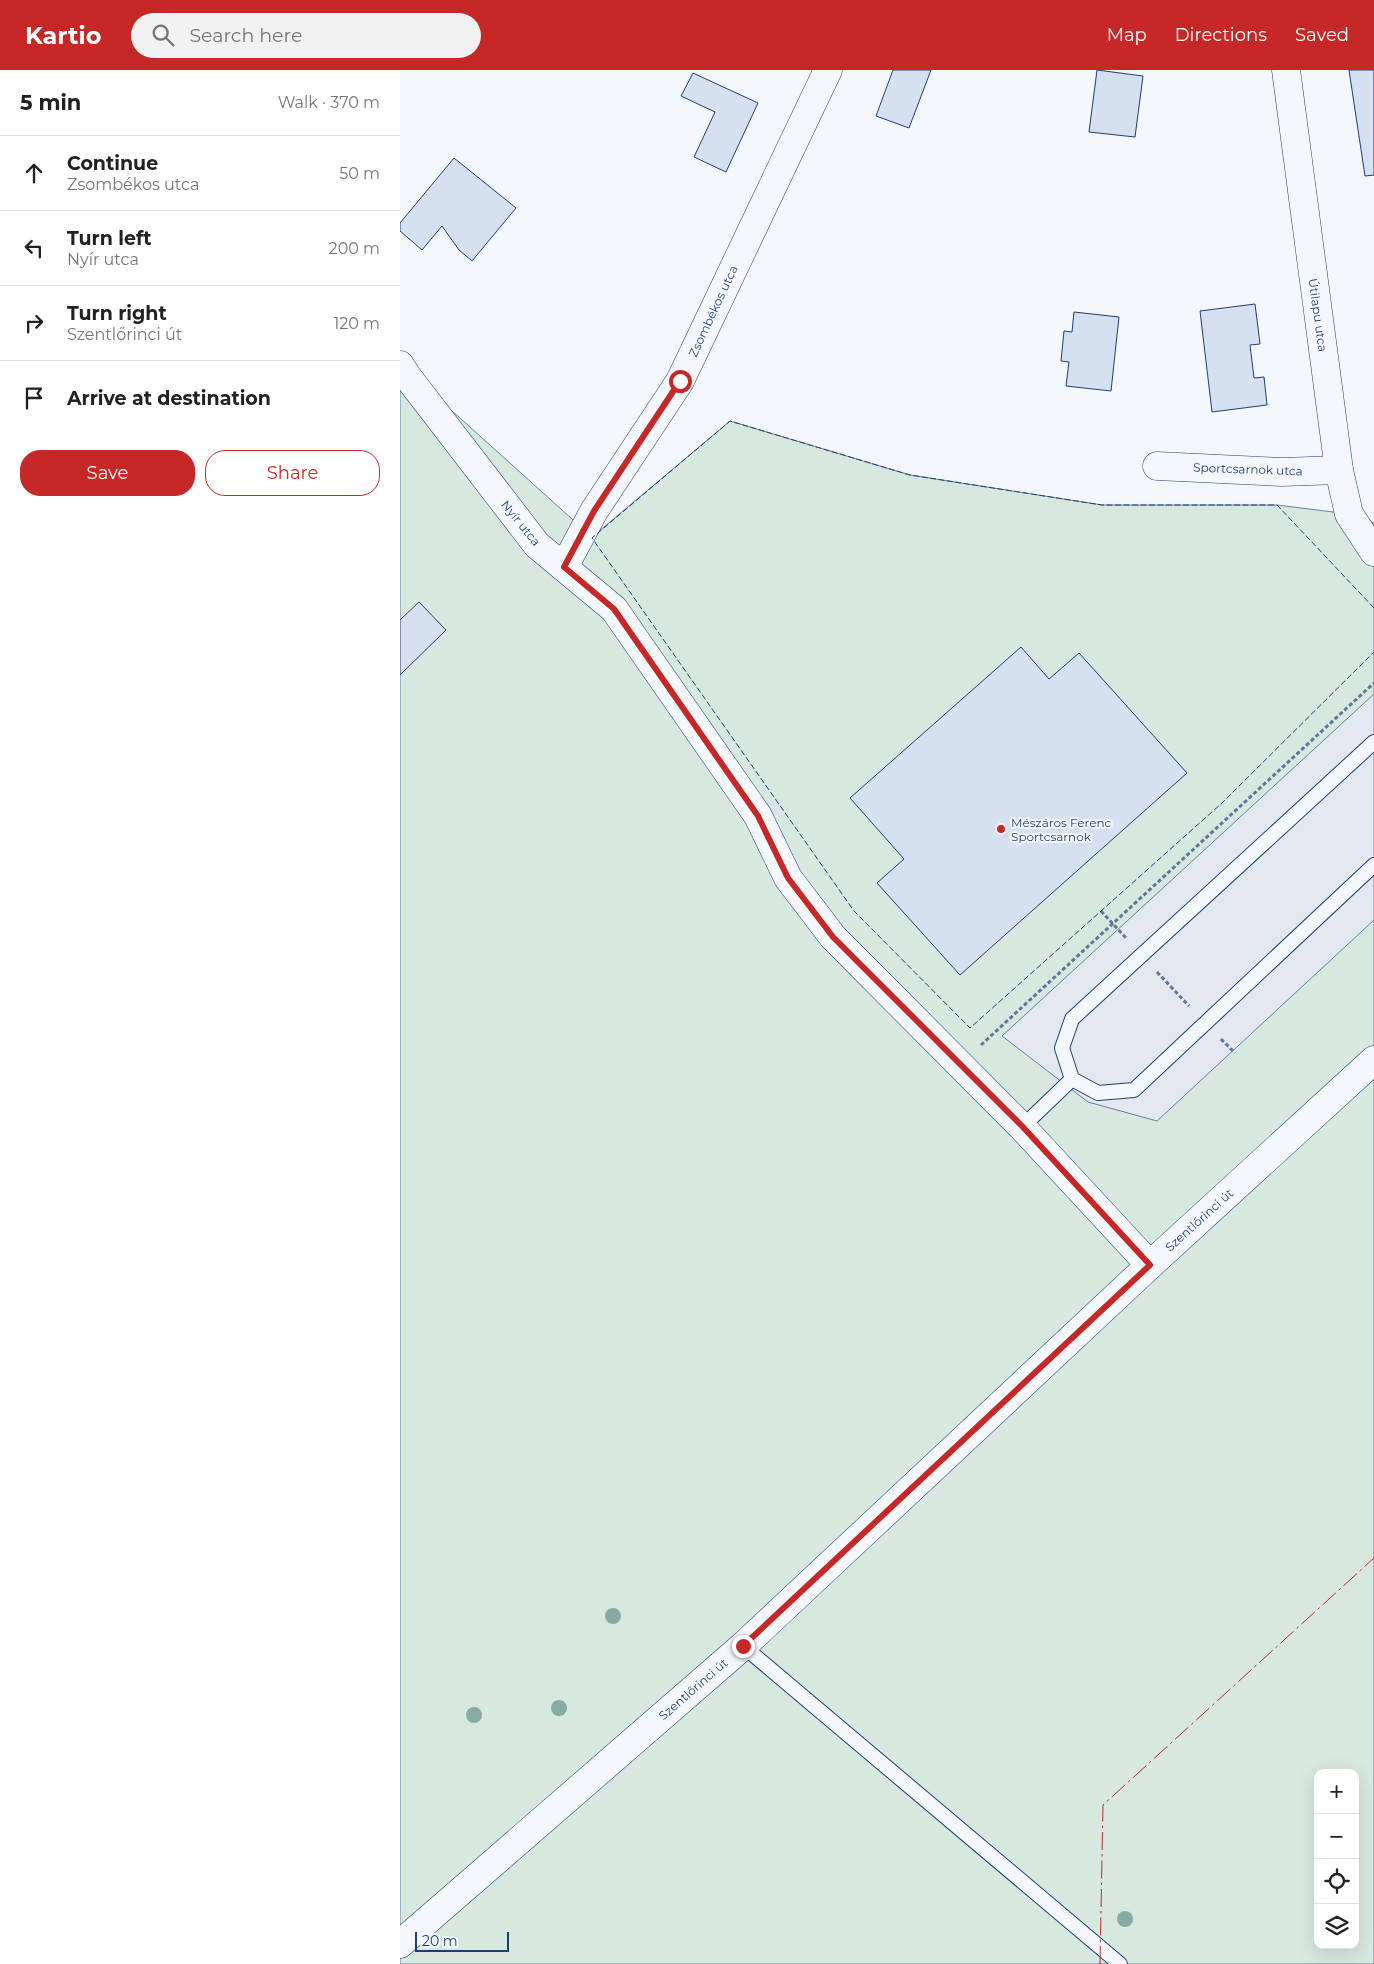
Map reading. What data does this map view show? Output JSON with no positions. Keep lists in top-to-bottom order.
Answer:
{
  "streets": {
    "street": [
      "Zsombékos utca",
      "Útilapu utca",
      "Sportcsarnok utca",
      "Nyír utca",
      "Szentlőrinci út"
    ]
  },
  "crossings": [
    ["Zsombékos utca", "Nyír utca"],
    ["Útilapu utca", "Sportcsarnok utca"],
    ["Nyír utca", "Szentlőrinci út"]
  ],
  "places": ["Mészáros Ferenc Sportcsarnok"],
  "scale_bar": "20 m",
  "page": {
    "header": "Kartio",
    "search": "Search here",
    "nav": ["Map", "Directions", "Saved"],
    "heading": ["5 min", "Walk · 370 m"],
    "list": [
      ["Continue", "Zsombékos utca", "50 m"],
      ["Turn left", "Nyír utca", "200 m"],
      ["Turn right", "Szentlőrinci út", "120 m"],
      "Arrive at destination"
    ],
    "buttons": ["Save", "Share"],
    "map_buttons": ["+", "−"],
    "scale": "20 m"
  }
}
